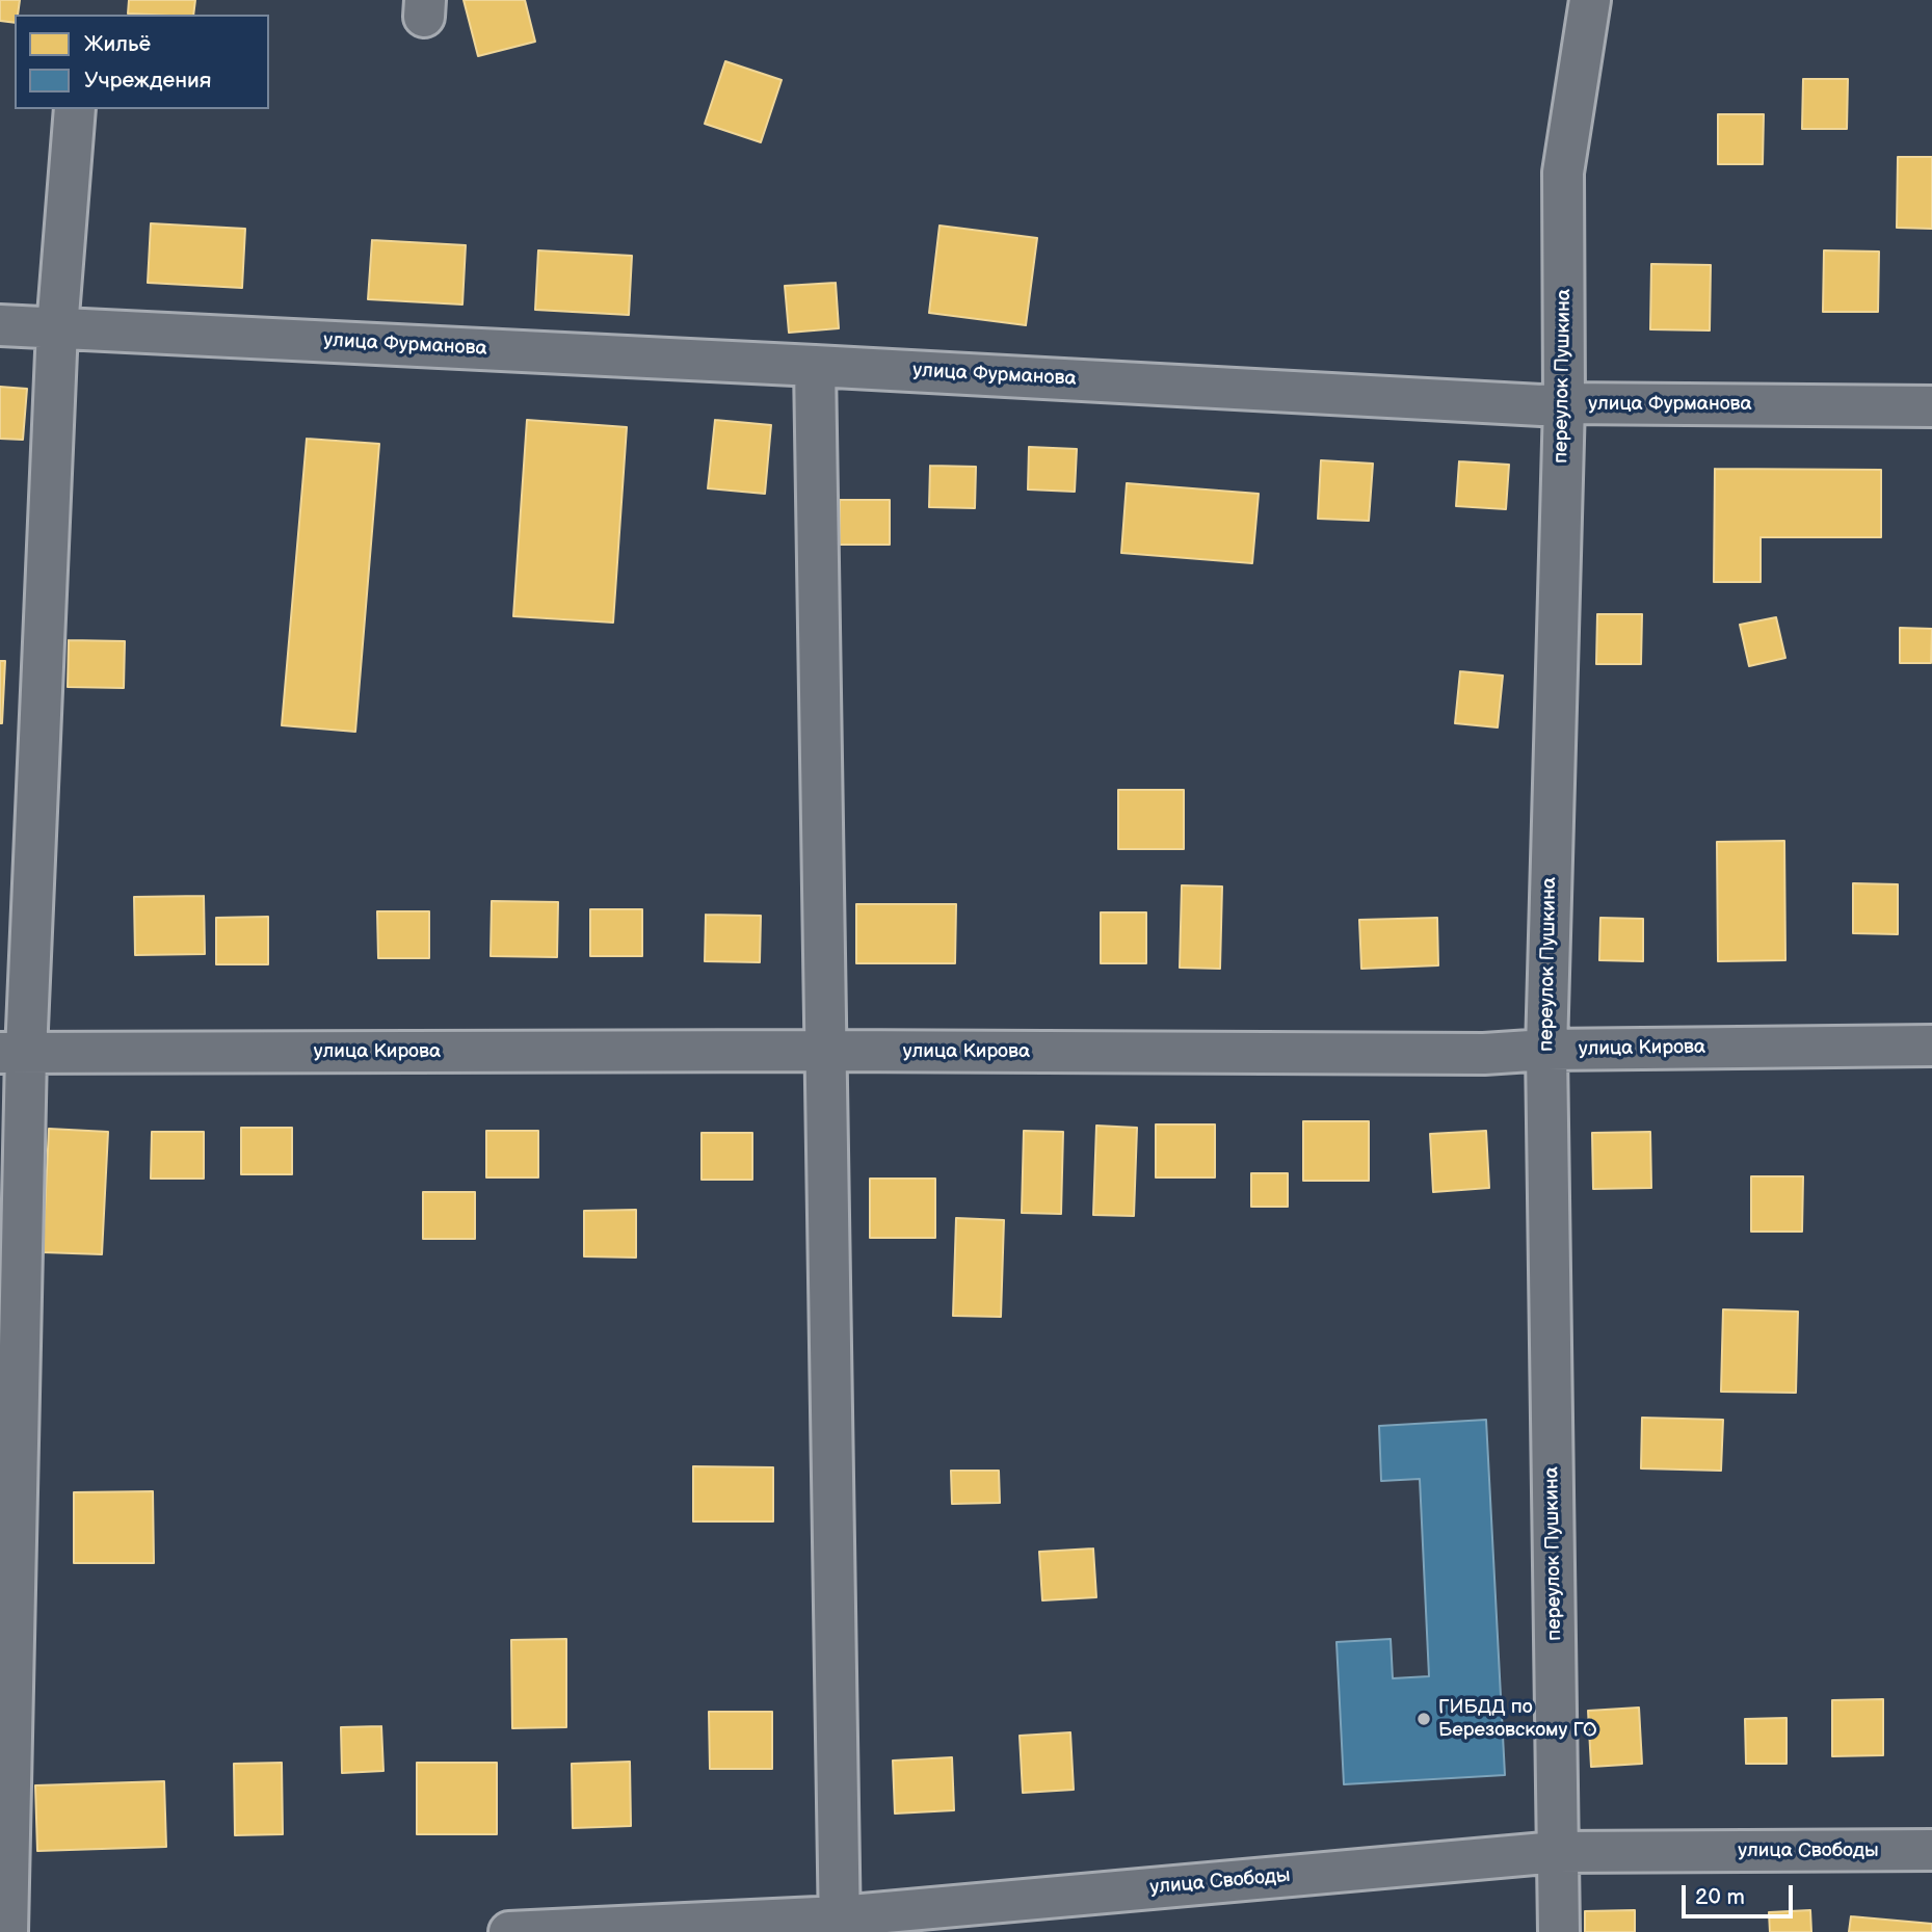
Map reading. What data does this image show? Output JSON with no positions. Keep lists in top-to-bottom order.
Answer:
{
  "streets": {
    "street": [
      "улица Фурманова",
      "переулок Пушкина",
      "улица Кирова",
      "улица Свободы"
    ]
  },
  "crossings": [
    ["улица Фурманова", "переулок Пушкина"],
    ["переулок Пушкина", "улица Кирова"],
    ["переулок Пушкина", "улица Свободы"]
  ],
  "places": ["ГИБДД по Березовскому ГО"],
  "legend": ["Жильё", "Учреждения"],
  "scale_bar": "20 m"
}
